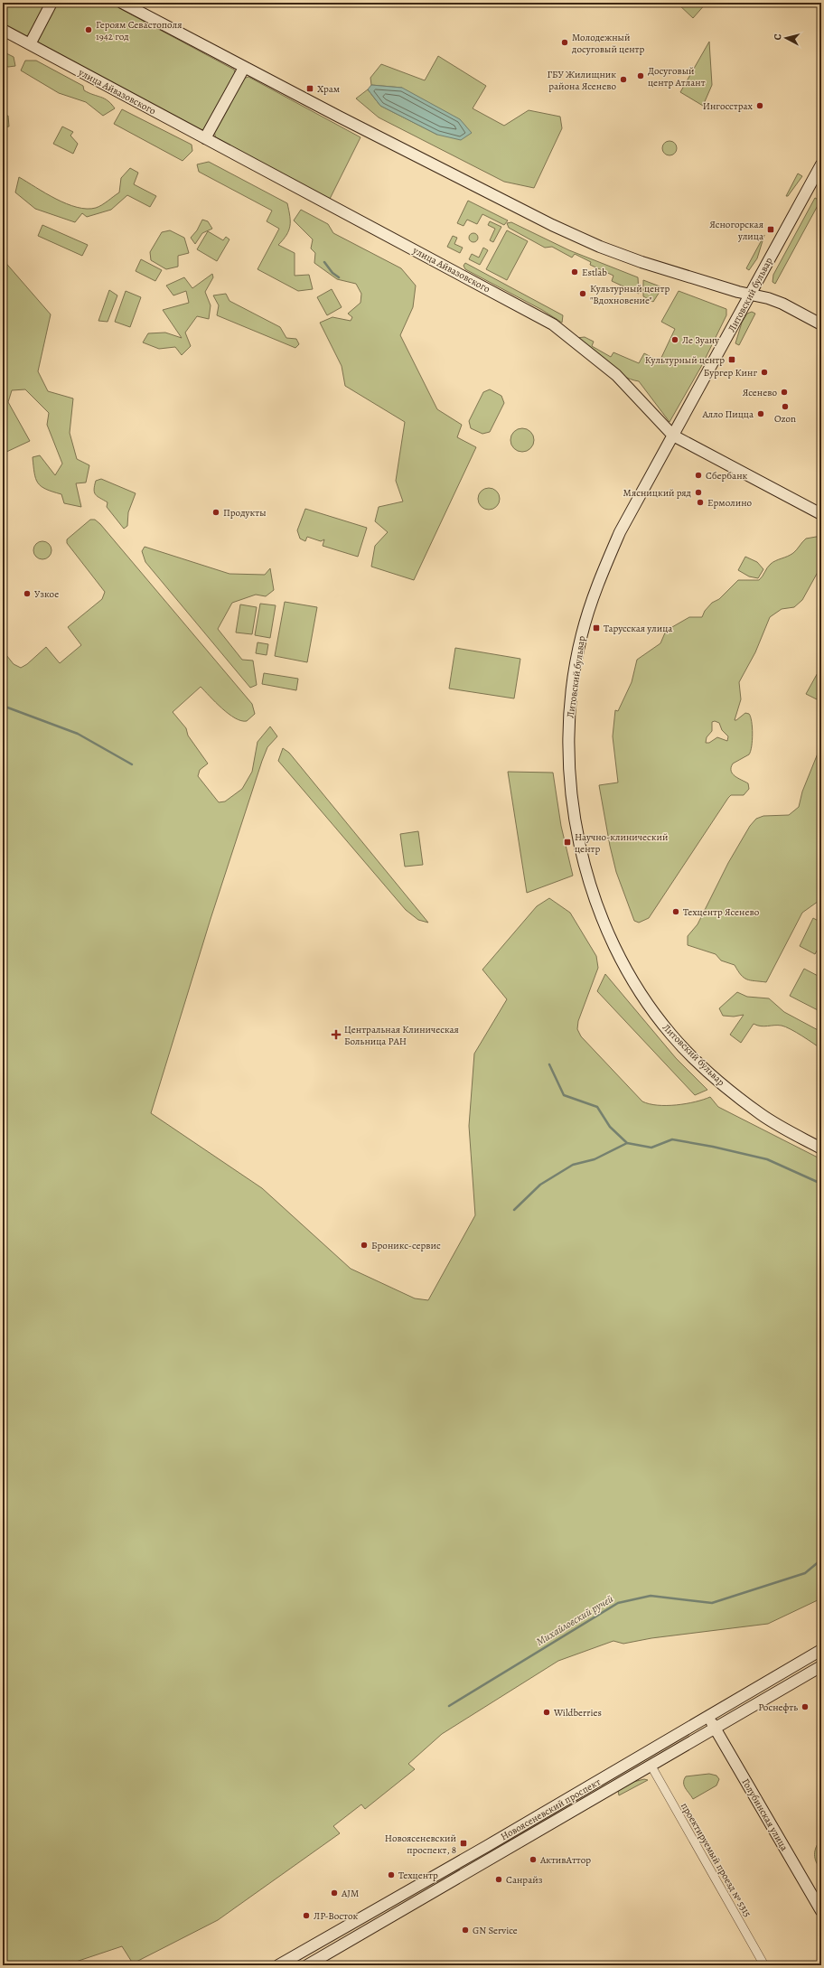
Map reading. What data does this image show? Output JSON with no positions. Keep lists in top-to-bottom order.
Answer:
{
  "streets": {
    "main road": [
      "улица Айвазовского",
      "Литовский бульвар",
      "Новоясеневский проспект",
      "Голубинская улица"
    ],
    "street": ["проектируемый проезд № 5315"]
  },
  "crossings": [
    ["улица Айвазовского", "Литовский бульвар"],
    ["Новоясеневский проспект", "Голубинская улица"],
    ["Новоясеневский проспект", "проектируемый проезд № 5315"]
  ],
  "water": ["Михайловский ручей"],
  "places": {
    "other": [
      "Героям Севастополя 1942 год",
      "Молодежный досуговый центр",
      "Досуговый центр Атлант",
      "ГБУ Жилищник района Ясенево",
      "Ингосстрах",
      "Estlab",
      "Культурный центр \"Вдохновение\"",
      "Ле Зуану",
      "Бургер Кинг",
      "Ясенево",
      "Ozon",
      "Алло Пицца",
      "Сбербанк",
      "Мясницкий ряд",
      "Ермолино",
      "Продукты",
      "Узкое",
      "Техцентр Ясенево",
      "Броникс-сервис",
      "Роснефть",
      "Wildberries",
      "АктивАттор",
      "Техцентр",
      "Санрайз",
      "AJM",
      "ЛР-Восток",
      "GN Service"
    ],
    "transit": [
      "Храм",
      "Ясногорская улица",
      "Культурный центр",
      "Тарусская улица",
      "Научно-клинический центр",
      "Новоясеневский проспект, 8"
    ],
    "health": ["Центральная Клиническая Больница РАН"]
  },
  "north": "left"
}
